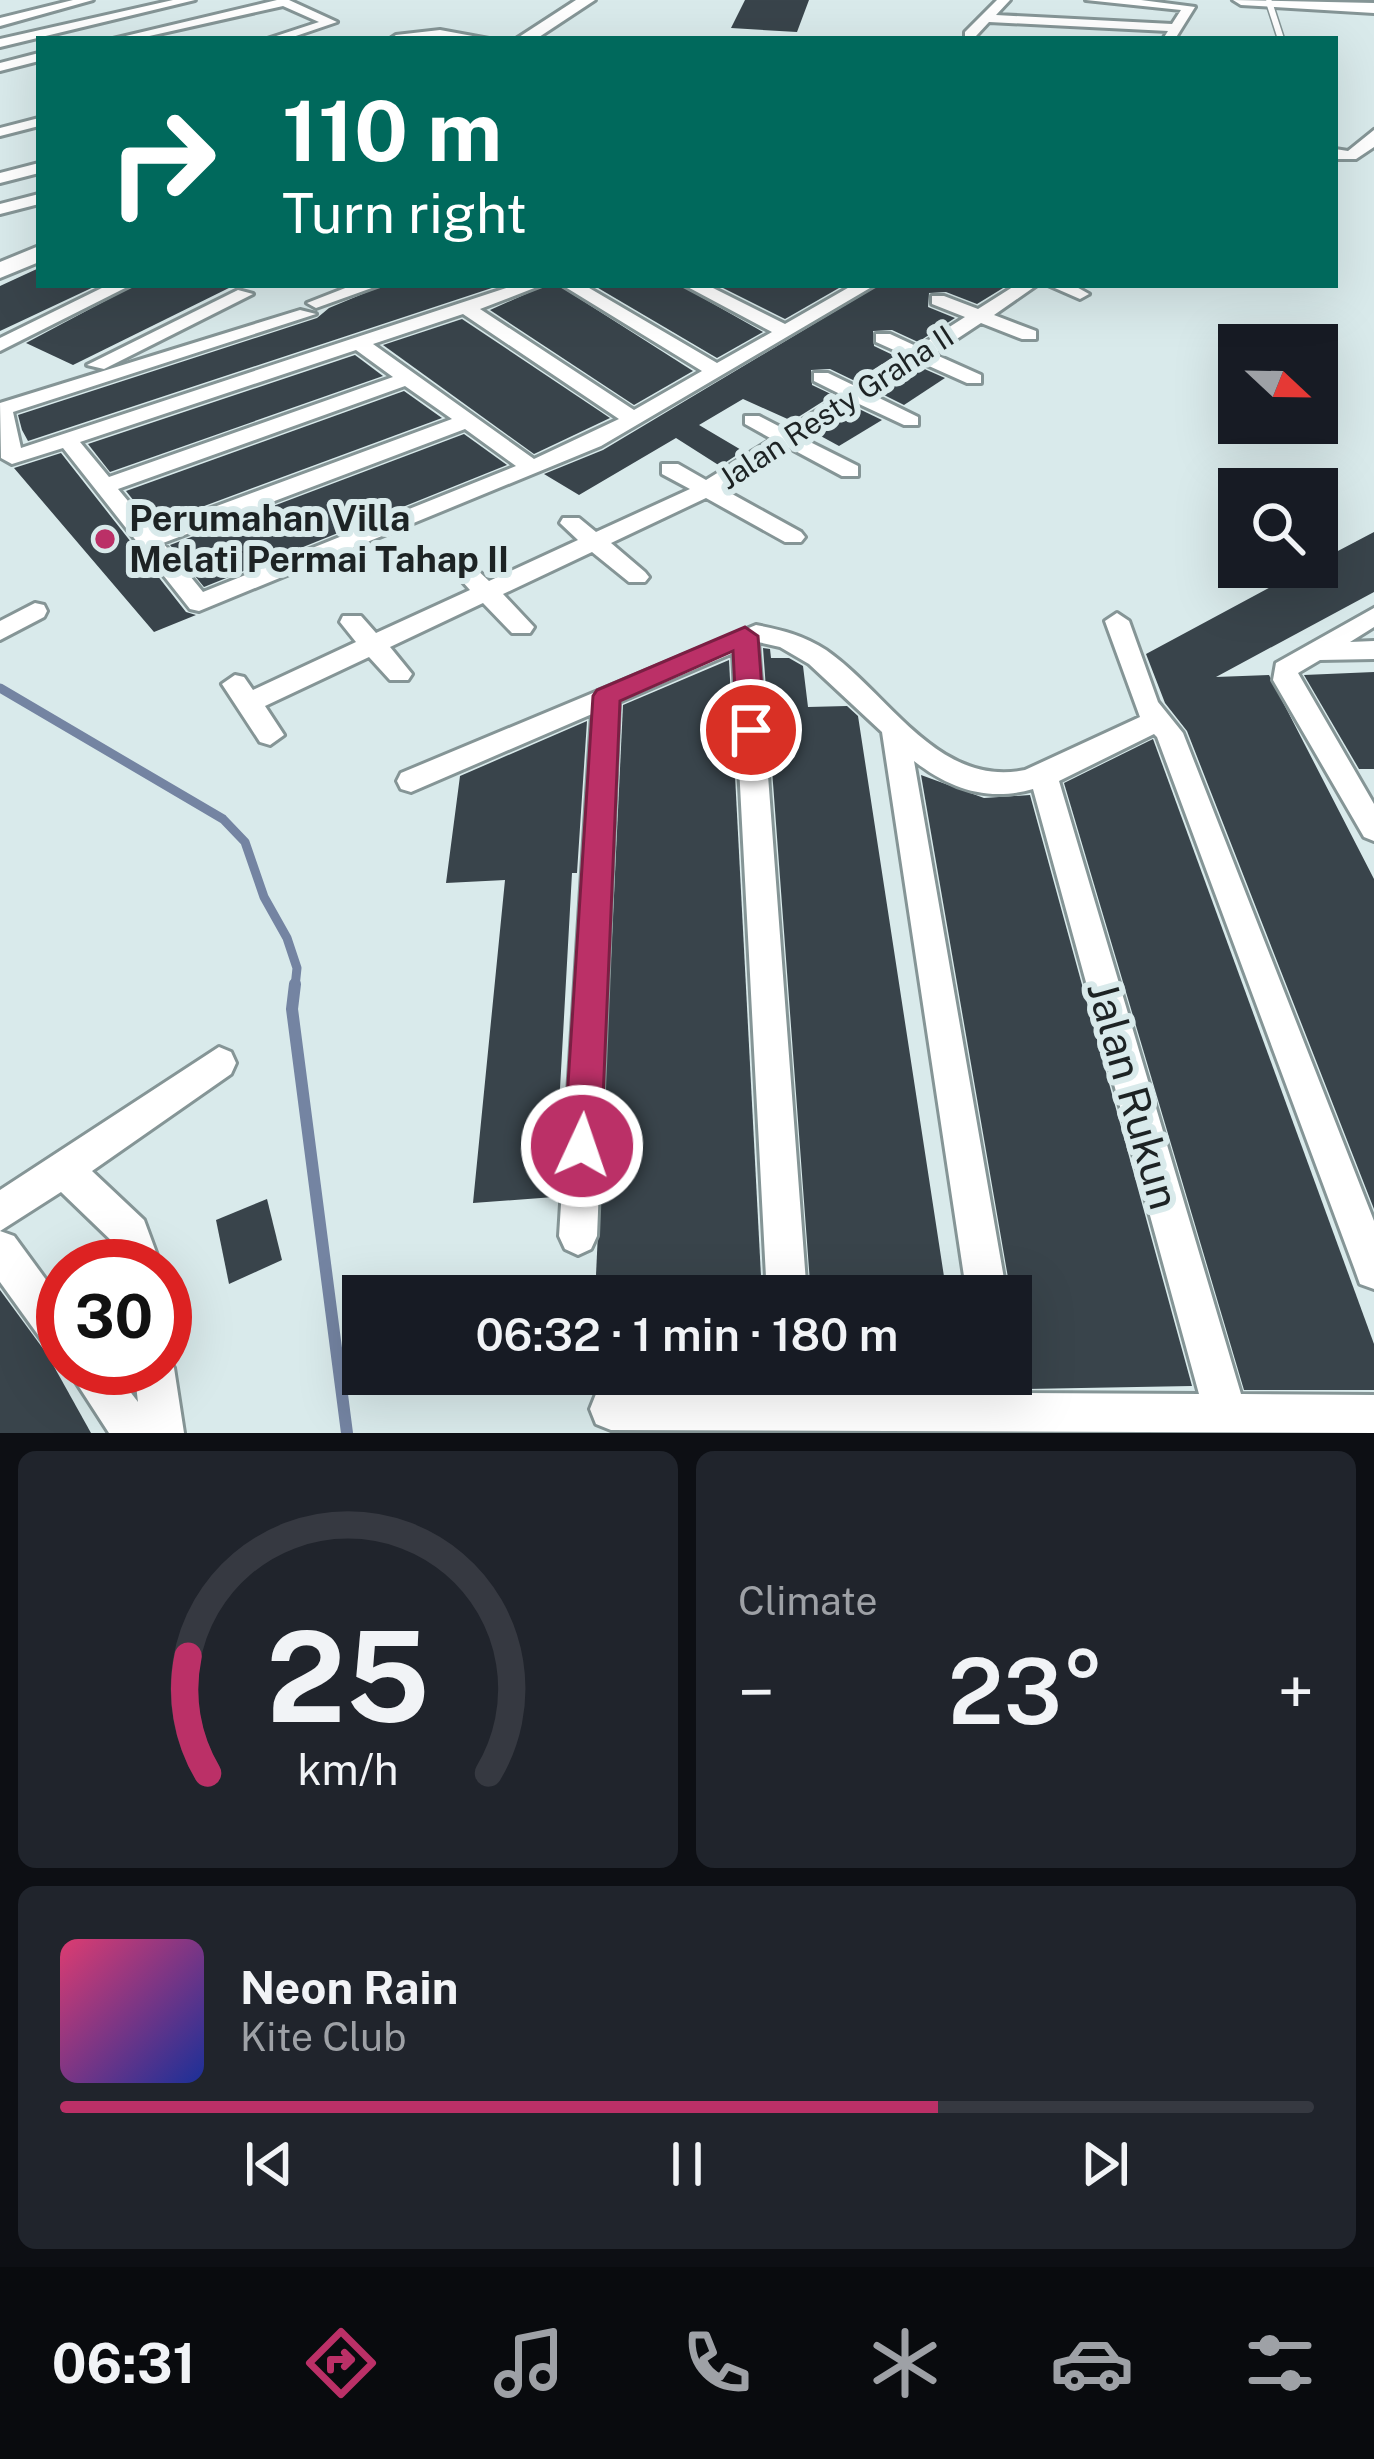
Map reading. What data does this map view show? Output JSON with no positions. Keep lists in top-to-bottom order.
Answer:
{
  "streets": {
    "street": ["Jalan Resty Graha II", "Jalan Rukun"]
  },
  "places": ["Perumahan Villa Melati Permai Tahap II"],
  "north": "right",
  "page": {
    "turn": ["110 m", "Turn right"],
    "limit": "30",
    "trip": "06:32 · 1 min · 180 m",
    "tile": "Climate",
    "heat": ["−", "23°", "+"],
    "song": ["Neon Rain", "Kite Club"],
    "tabs": "06:31",
    "gauge": ["25", "km/h"]
  }
}
